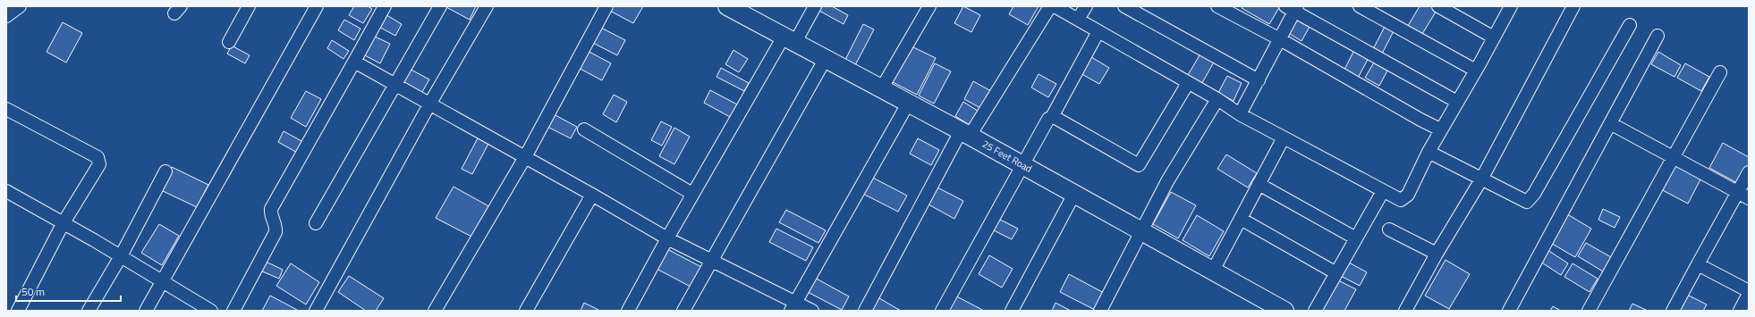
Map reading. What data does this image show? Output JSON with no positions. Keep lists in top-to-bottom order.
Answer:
{
  "streets": {
    "street": ["25 Feet Road"]
  },
  "scale_bar": "50 m"
}
